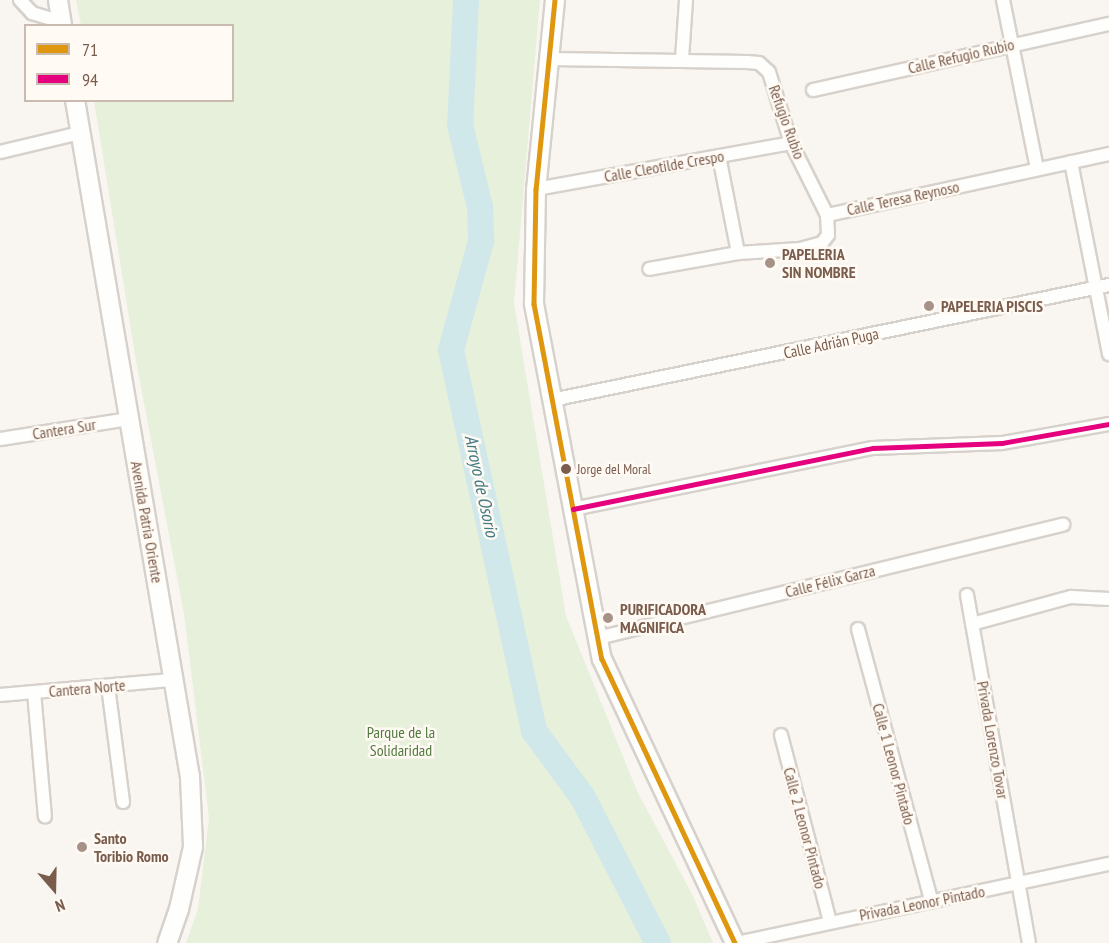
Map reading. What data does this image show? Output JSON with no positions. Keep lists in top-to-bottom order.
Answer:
{
  "streets": {
    "street": [
      "Calle Refugio Rubio",
      "Refugio Rubio",
      "Calle Cleotilde Crespo",
      "Calle Teresa Reynoso",
      "Calle Adrián Puga",
      "Cantera Sur",
      "Avenida Patria Oriente",
      "Calle Félix Garza",
      "Cantera Norte",
      "Privada Lorenzo Tovar",
      "Calle 1 Leonor Pintado",
      "Calle 2 Leonor Pintado",
      "Privada Leonor Pintado"
    ]
  },
  "crossings": [
    ["Refugio Rubio", "Calle Cleotilde Crespo"],
    ["Refugio Rubio", "Calle Teresa Reynoso"],
    ["Cantera Sur", "Avenida Patria Oriente"],
    ["Avenida Patria Oriente", "Cantera Norte"],
    ["Privada Lorenzo Tovar", "Privada Leonor Pintado"],
    ["Calle 1 Leonor Pintado", "Privada Leonor Pintado"],
    ["Calle 2 Leonor Pintado", "Privada Leonor Pintado"]
  ],
  "water": ["Arroyo de Osorio"],
  "parks": ["Parque de la Solidaridad"],
  "places": [
    "PAPELERIA SIN NOMBRE",
    "PAPELERIA PISCIS",
    "Jorge del Moral",
    "PURIFICADORA MAGNIFICA",
    "Santo Toribio Romo"
  ],
  "lines": ["transit line 71", "transit line 94"],
  "legend": ["71", "94"],
  "north": "bottom"
}
